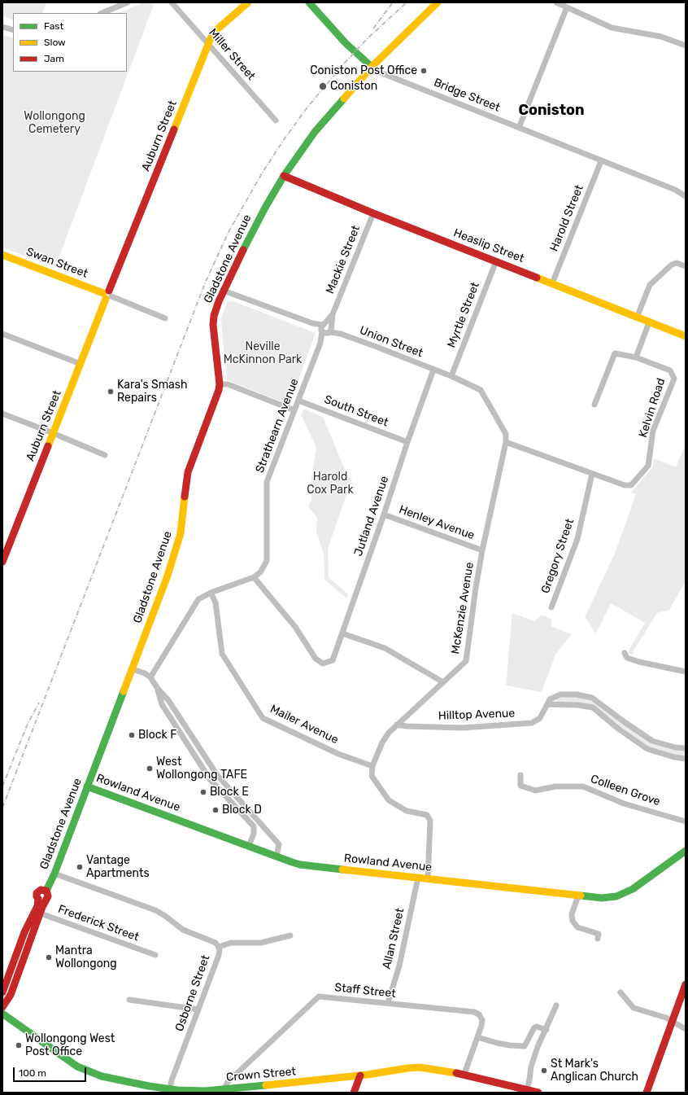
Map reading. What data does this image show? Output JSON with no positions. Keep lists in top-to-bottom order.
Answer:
{
  "streets": {
    "main road": [
      "Bridge Street",
      "Auburn Street",
      "Heaslip Street",
      "Gladstone Avenue",
      "Swan Street",
      "Rowland Avenue",
      "Crown Street"
    ],
    "street": [
      "Miller Street",
      "Harold Street",
      "Mackie Street",
      "Myrtle Street",
      "Union Street",
      "Kelvin Road",
      "South Street",
      "Strathearn Avenue",
      "Jutland Avenue",
      "Henley Avenue",
      "Gregory Street",
      "McKenzie Avenue",
      "Hilltop Avenue",
      "Mailer Avenue",
      "Colleen Grove",
      "Frederick Street",
      "Allan Street",
      "Staff Street",
      "Osborne Street"
    ]
  },
  "crossings": [
    ["Miller Street", "Auburn Street"],
    ["Bridge Street", "Harold Street"],
    ["Bridge Street", "Gladstone Avenue"],
    ["Auburn Street", "Swan Street"],
    ["Harold Street", "Heaslip Street"],
    ["Heaslip Street", "Gladstone Avenue"],
    ["Heaslip Street", "Mackie Street"],
    ["Heaslip Street", "Myrtle Street"],
    ["Gladstone Avenue", "Union Street"],
    ["Gladstone Avenue", "Rowland Avenue"],
    ["Gladstone Avenue", "Osborne Street"],
    ["Mackie Street", "Union Street"],
    ["Mackie Street", "Strathearn Avenue"],
    ["Myrtle Street", "McKenzie Avenue"],
    ["Union Street", "Strathearn Avenue"],
    ["Union Street", "Jutland Avenue"],
    ["Union Street", "McKenzie Avenue"],
    ["Kelvin Road", "Gregory Street"],
    ["Kelvin Road", "McKenzie Avenue"],
    ["South Street", "Strathearn Avenue"],
    ["South Street", "Jutland Avenue"],
    ["Strathearn Avenue", "Jutland Avenue"],
    ["Strathearn Avenue", "Mailer Avenue"],
    ["Jutland Avenue", "Henley Avenue"],
    ["Jutland Avenue", "McKenzie Avenue"],
    ["Henley Avenue", "McKenzie Avenue"],
    ["McKenzie Avenue", "Hilltop Avenue"],
    ["McKenzie Avenue", "Mailer Avenue"],
    ["Rowland Avenue", "Allan Street"],
    ["Allan Street", "Staff Street"],
    ["Staff Street", "Crown Street"],
    ["Osborne Street", "Crown Street"]
  ],
  "districts": ["Coniston"],
  "parks": ["Wollongong Cemetery", "Neville McKinnon Park", "Harold Cox Park"],
  "places": [
    "Coniston Post Office",
    "Coniston",
    "Kara's Smash Repairs",
    "Block F",
    "West Wollongong TAFE",
    "Block E",
    "Block D",
    "Vantage Apartments",
    "Mantra Wollongong",
    "Wollongong West Post Office",
    "St Mark's Anglican Church"
  ],
  "legend": ["Fast", "Slow", "Jam"],
  "scale_bar": "100 m"
}
